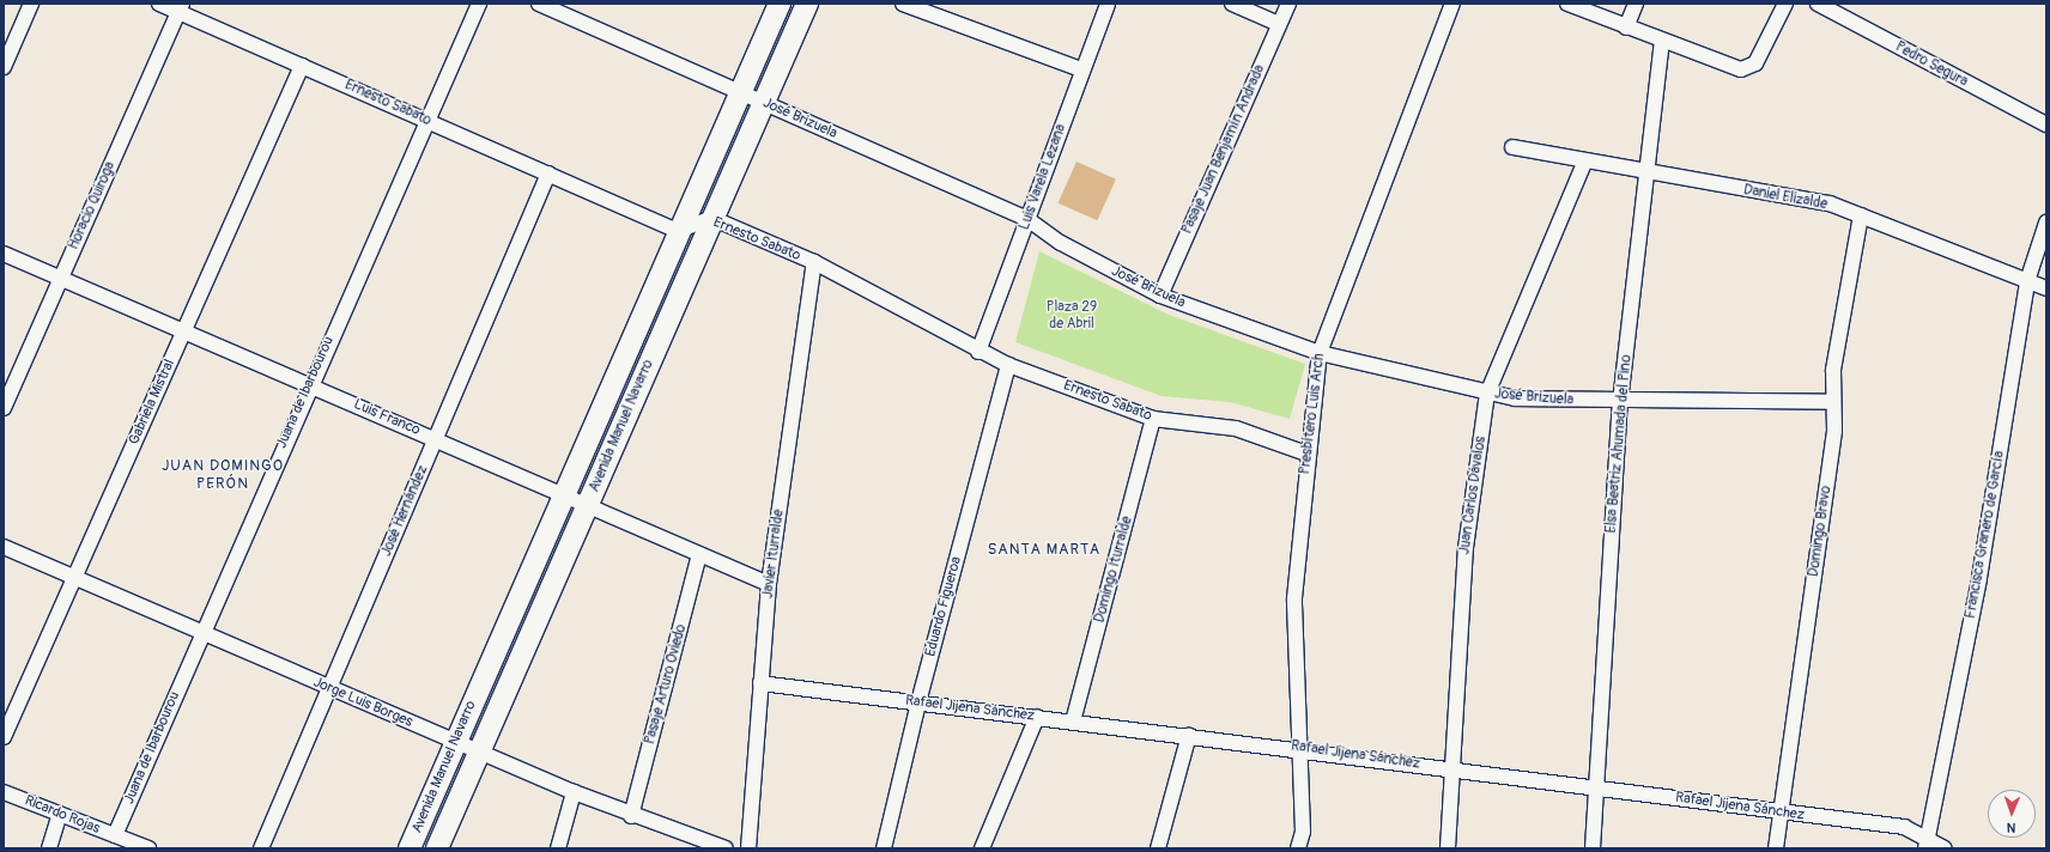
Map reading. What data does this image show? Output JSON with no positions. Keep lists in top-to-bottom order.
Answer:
{
  "streets": {
    "main road": ["Avenida Manuel Navarro"],
    "street": [
      "Pedro Segura",
      "Ernesto Sabato",
      "José Brizuela",
      "Pasaje Juan Benjamín Andrada",
      "Luis Varela Lezana",
      "Daniel Elizalde",
      "Horacio Quiroga",
      "Juana de Ibarbourou",
      "Gabriela Mistral",
      "Presbítero Luis Arch",
      "Luis Franco",
      "Elsa Beatriz Ahumada del Pino",
      "Juan Carlos Dávalos",
      "José Hernández",
      "Domingo Bravo",
      "Francisca Granero de García",
      "Javier Iturralde",
      "Domingo Iturralde",
      "Eduardo Figueroa",
      "Pasaje Arturo Oviedo",
      "Jorge Luis Borges",
      "Rafael Jijena Sánchez",
      "Ricardo Rojas"
    ]
  },
  "crossings": [
    ["Ernesto Sabato", "Luis Varela Lezana"],
    ["Ernesto Sabato", "Horacio Quiroga"],
    ["Ernesto Sabato", "Juana de Ibarbourou"],
    ["Ernesto Sabato", "Gabriela Mistral"],
    ["Ernesto Sabato", "Presbítero Luis Arch"],
    ["Ernesto Sabato", "Avenida Manuel Navarro"],
    ["Ernesto Sabato", "José Hernández"],
    ["Ernesto Sabato", "Javier Iturralde"],
    ["Ernesto Sabato", "Domingo Iturralde"],
    ["Ernesto Sabato", "Eduardo Figueroa"],
    ["José Brizuela", "Pasaje Juan Benjamín Andrada"],
    ["José Brizuela", "Luis Varela Lezana"],
    ["José Brizuela", "Presbítero Luis Arch"],
    ["José Brizuela", "Avenida Manuel Navarro"],
    ["José Brizuela", "Elsa Beatriz Ahumada del Pino"],
    ["José Brizuela", "Juan Carlos Dávalos"],
    ["José Brizuela", "Domingo Bravo"],
    ["Daniel Elizalde", "Elsa Beatriz Ahumada del Pino"],
    ["Daniel Elizalde", "Juan Carlos Dávalos"],
    ["Daniel Elizalde", "Domingo Bravo"],
    ["Daniel Elizalde", "Francisca Granero de García"],
    ["Horacio Quiroga", "Luis Franco"],
    ["Juana de Ibarbourou", "Luis Franco"],
    ["Juana de Ibarbourou", "Jorge Luis Borges"],
    ["Juana de Ibarbourou", "Ricardo Rojas"],
    ["Gabriela Mistral", "Luis Franco"],
    ["Gabriela Mistral", "Jorge Luis Borges"],
    ["Presbítero Luis Arch", "Rafael Jijena Sánchez"],
    ["Luis Franco", "Avenida Manuel Navarro"],
    ["Luis Franco", "José Hernández"],
    ["Luis Franco", "Javier Iturralde"],
    ["Luis Franco", "Pasaje Arturo Oviedo"],
    ["Avenida Manuel Navarro", "Jorge Luis Borges"],
    ["Elsa Beatriz Ahumada del Pino", "Rafael Jijena Sánchez"],
    ["Juan Carlos Dávalos", "Rafael Jijena Sánchez"],
    ["José Hernández", "Jorge Luis Borges"],
    ["Domingo Bravo", "Rafael Jijena Sánchez"],
    ["Francisca Granero de García", "Rafael Jijena Sánchez"],
    ["Javier Iturralde", "Rafael Jijena Sánchez"],
    ["Domingo Iturralde", "Rafael Jijena Sánchez"],
    ["Eduardo Figueroa", "Rafael Jijena Sánchez"],
    ["Pasaje Arturo Oviedo", "Jorge Luis Borges"]
  ],
  "districts": ["JUAN DOMINGO PERÓN", "SANTA MARTA"],
  "parks": ["Plaza 29 de Abril"],
  "north": "bottom"
}
